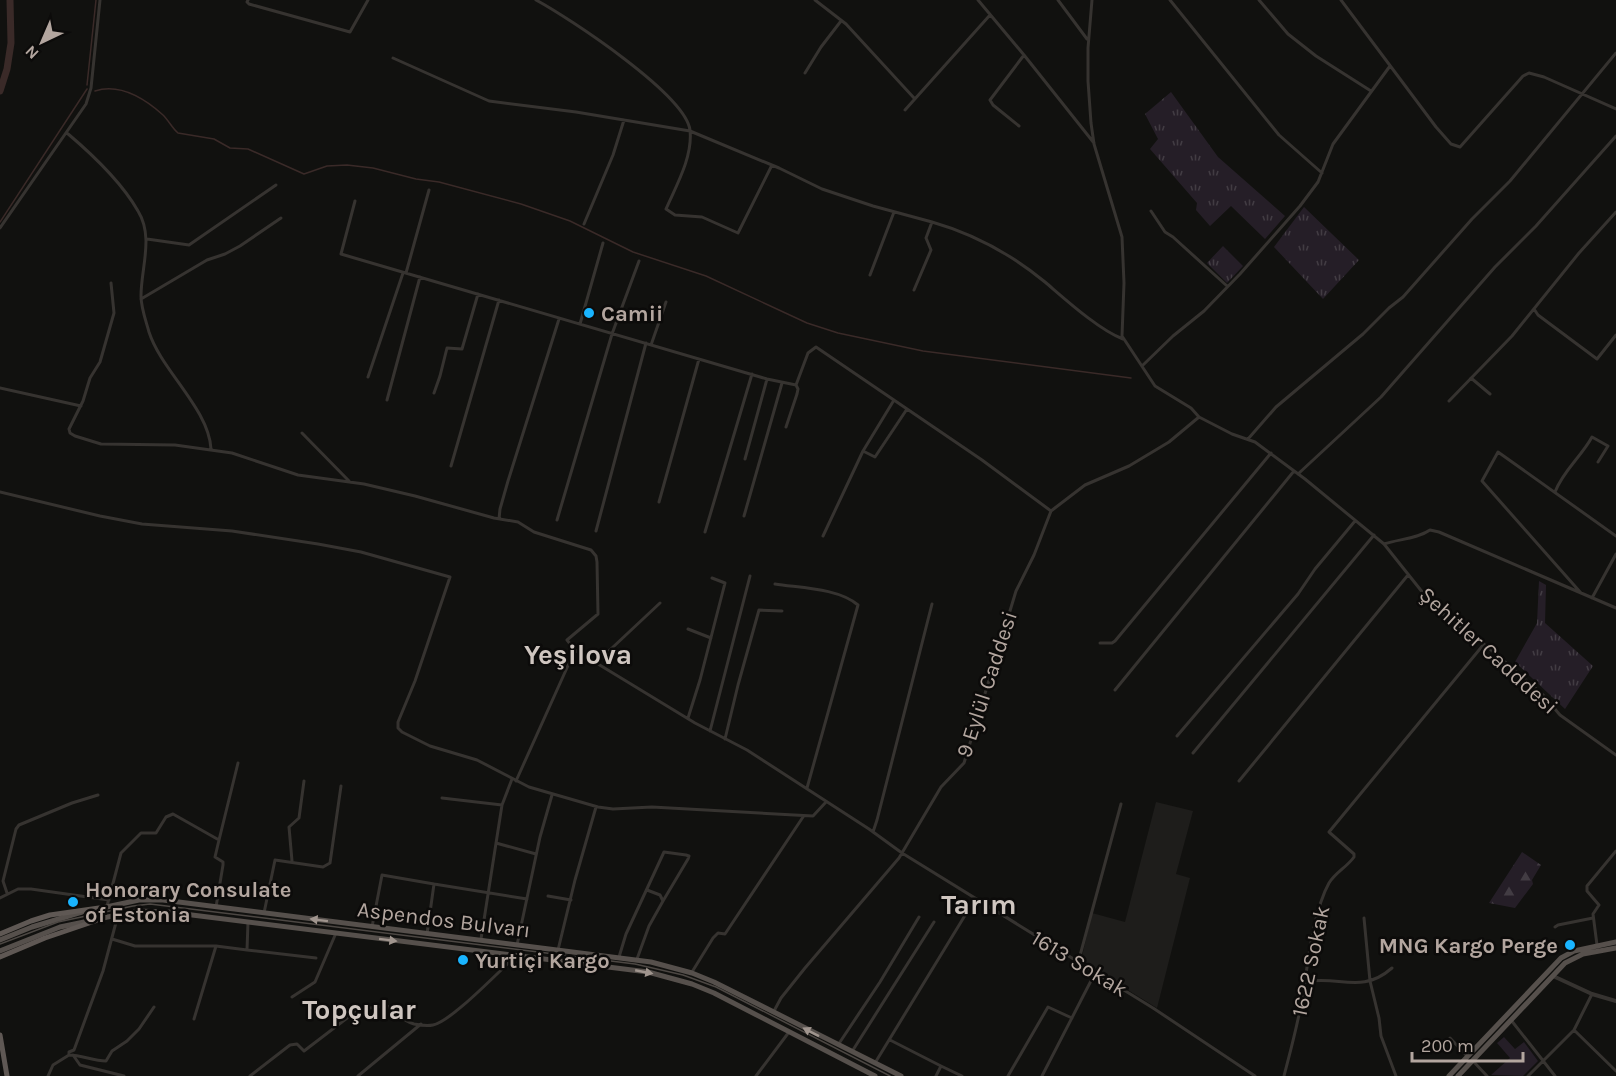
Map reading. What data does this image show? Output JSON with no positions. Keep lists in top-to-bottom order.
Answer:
{
  "streets": {
    "main road": ["Aspendos Bulvarı"],
    "street": [
      "Şehitler Cadddesi",
      "9 Eylül Caddesi",
      "1622 Sokak",
      "1613 Sokak"
    ]
  },
  "crossings": [
    ["Şehitler Cadddesi", "1622 Sokak"],
    ["9 Eylül Caddesi", "Aspendos Bulvarı"],
    ["9 Eylül Caddesi", "1613 Sokak"]
  ],
  "districts": ["Yeşilova", "Tarım", "Topçular"],
  "places": [
    "Camii",
    "Honorary Consulate of Estonia",
    "MNG Kargo Perge",
    "Yurtiçi Kargo"
  ],
  "scale_bar": "200 m",
  "north": "bottom left"
}
